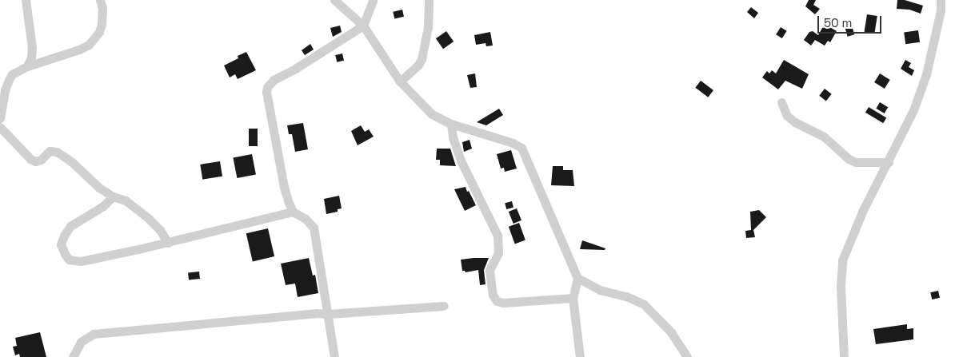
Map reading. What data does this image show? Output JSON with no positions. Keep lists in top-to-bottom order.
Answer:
{
  "scale_bar": "50 m"
}
